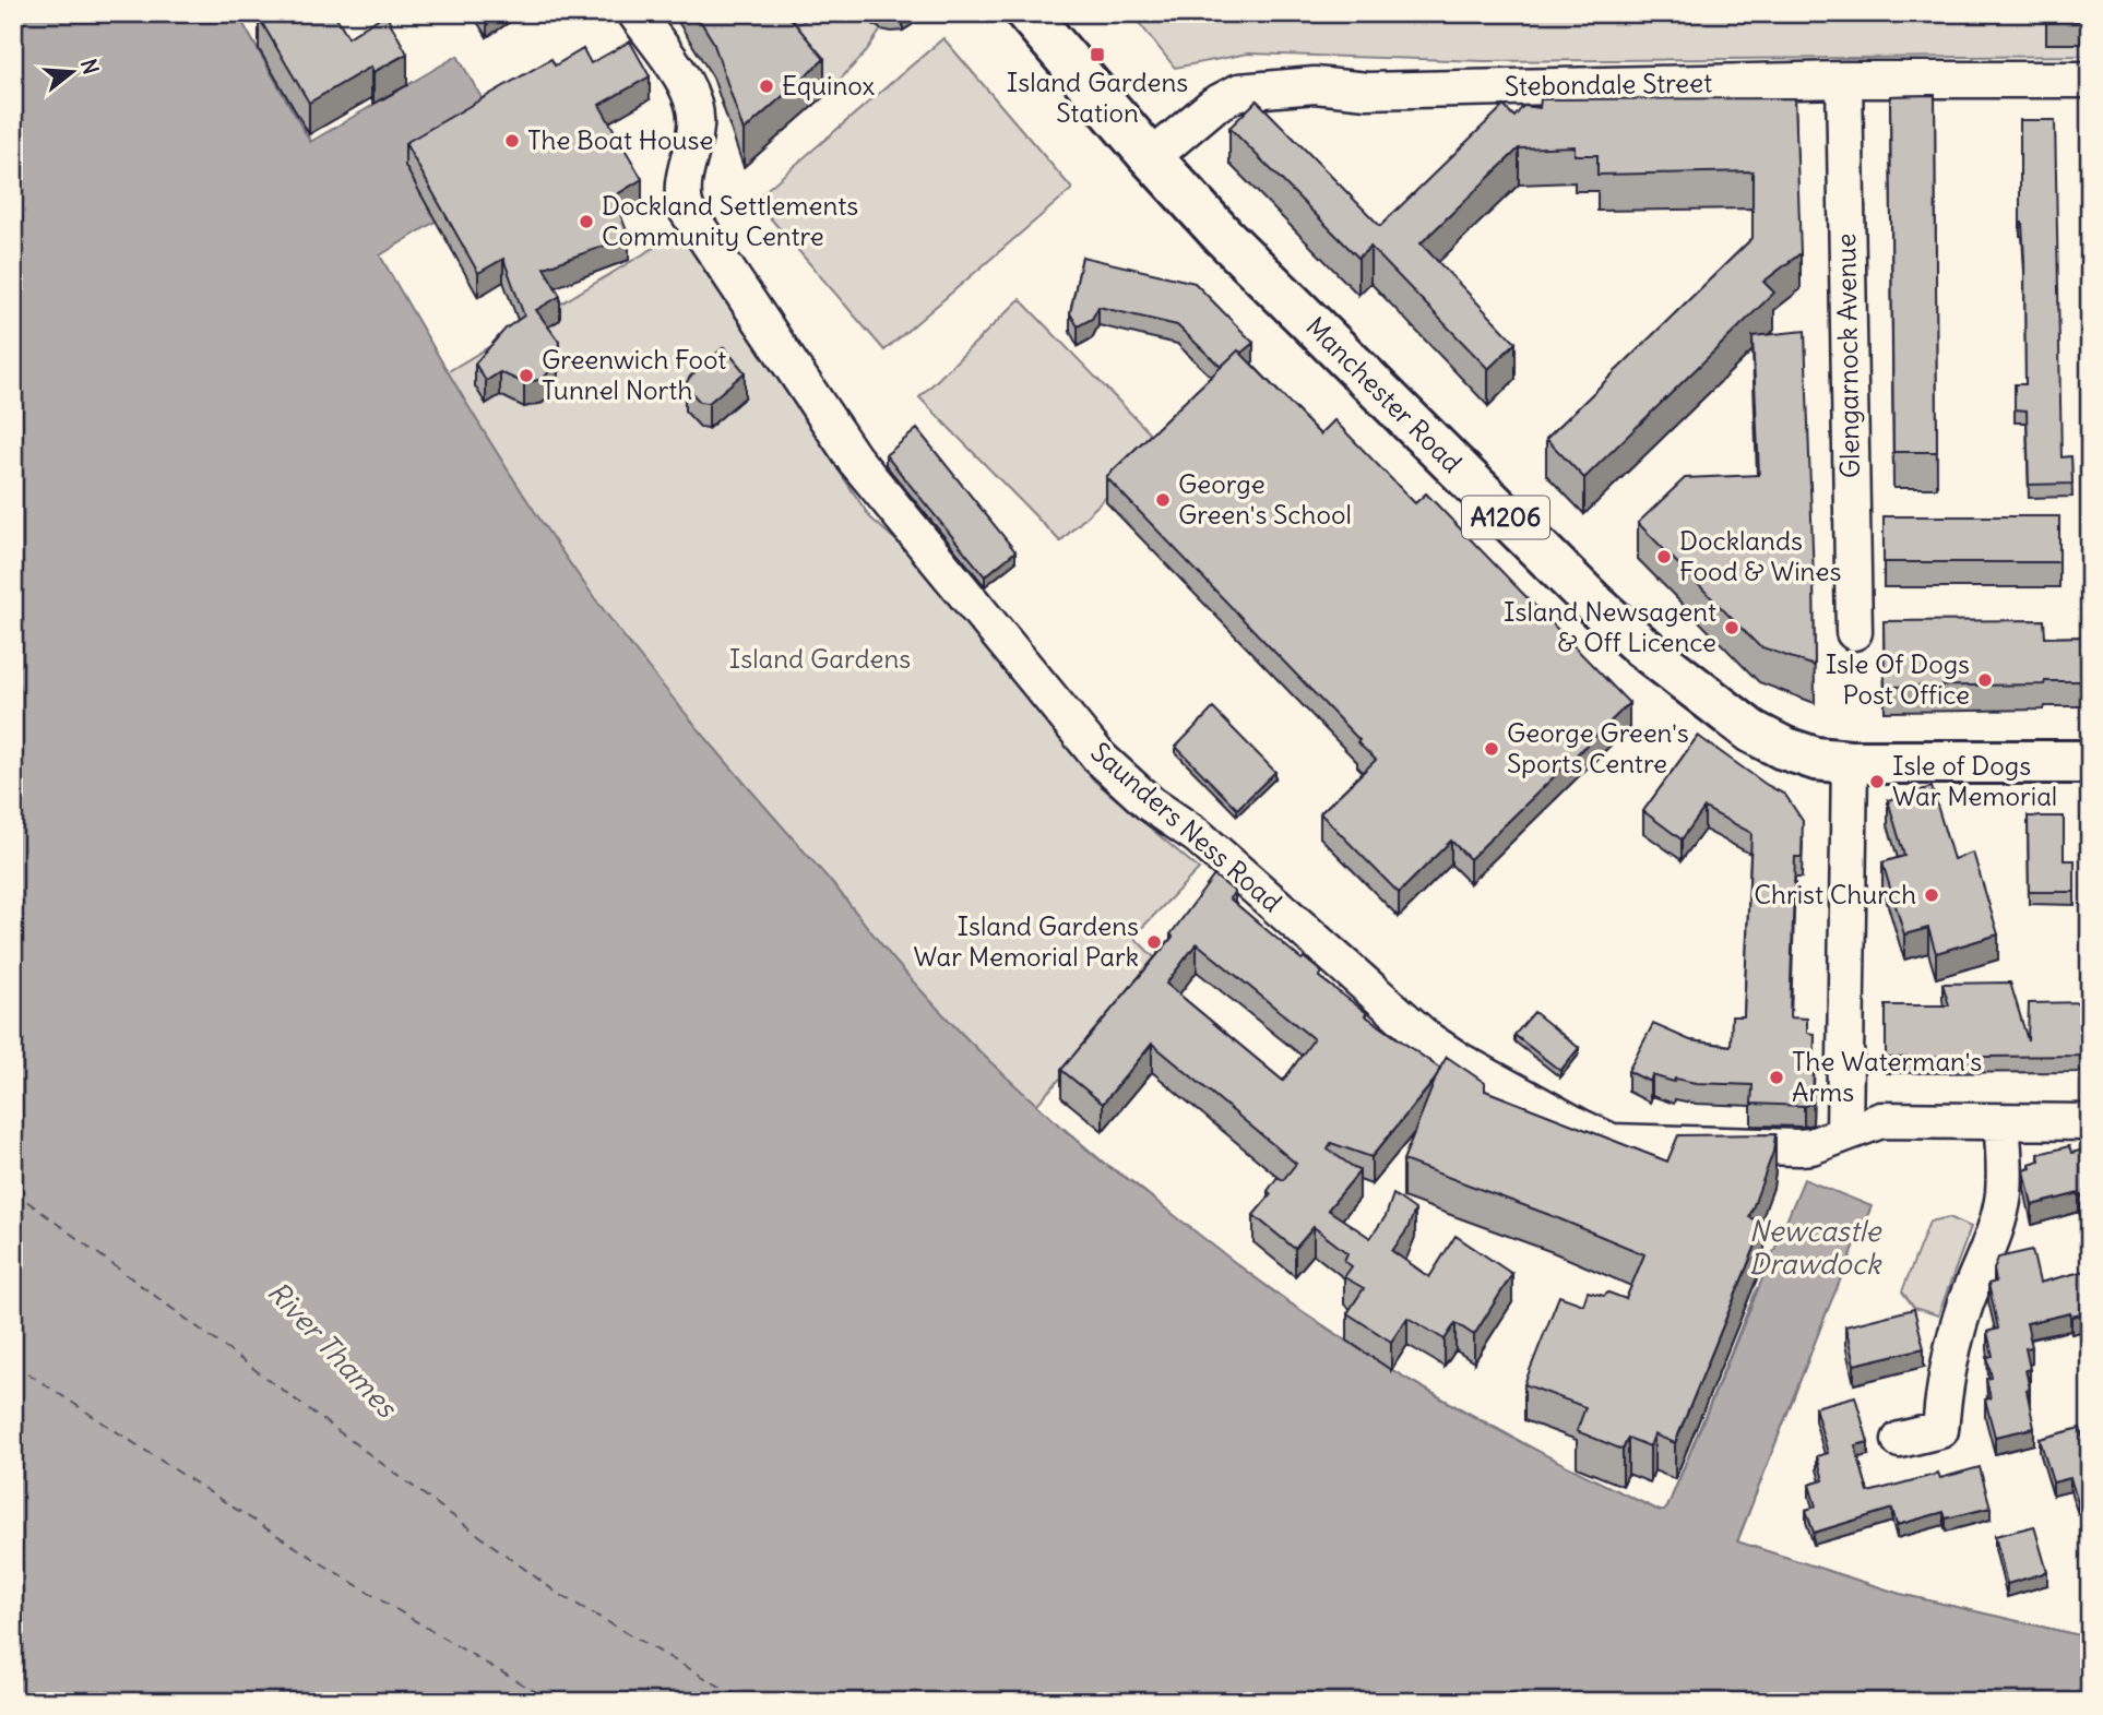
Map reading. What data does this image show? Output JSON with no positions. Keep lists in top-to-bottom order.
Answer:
{
  "streets": {
    "main road": ["Manchester Road", "A1206"],
    "street": ["Stebondale Street", "Glengarnock Avenue", "Saunders Ness Road"]
  },
  "crossings": [
    ["Stebondale Street", "Glengarnock Avenue"],
    ["Stebondale Street", "Manchester Road"]
  ],
  "water": ["Newcastle Drawdock", "River Thames"],
  "parks": ["Island Gardens"],
  "places": {
    "transit": ["Island Gardens Station"],
    "other": [
      "Equinox",
      "The Boat House",
      "Dockland Settlements Community Centre",
      "Greenwich Foot Tunnel North",
      "George Green's School",
      "Docklands Food & Wines",
      "Island Newsagent & Off Licence",
      "Isle Of Dogs Post Office",
      "George Green's Sports Centre",
      "Isle of Dogs War Memorial",
      "Christ Church",
      "Island Gardens War Memorial Park",
      "The Waterman's Arms"
    ]
  },
  "north": "right"
}
